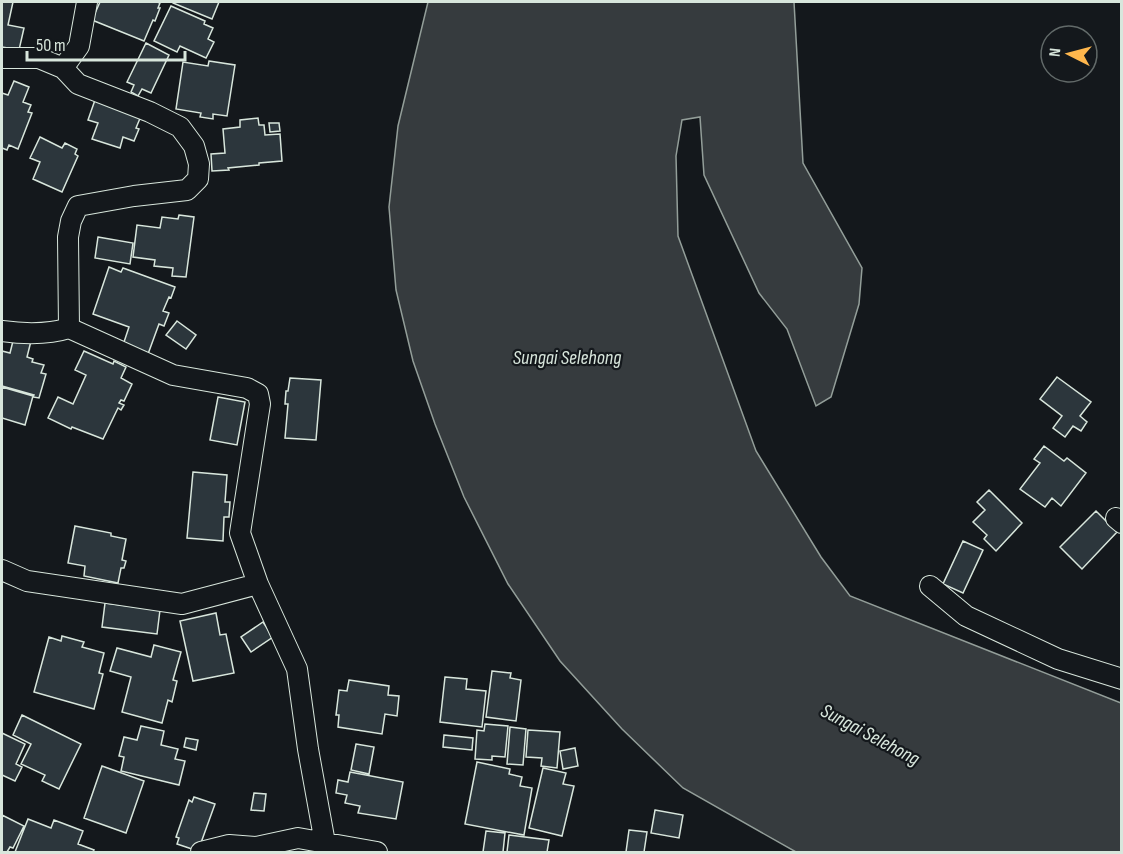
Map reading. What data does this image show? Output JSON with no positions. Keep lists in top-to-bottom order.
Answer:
{
  "water": ["Sungai Selehong"],
  "scale_bar": "50 m",
  "north": "left"
}
